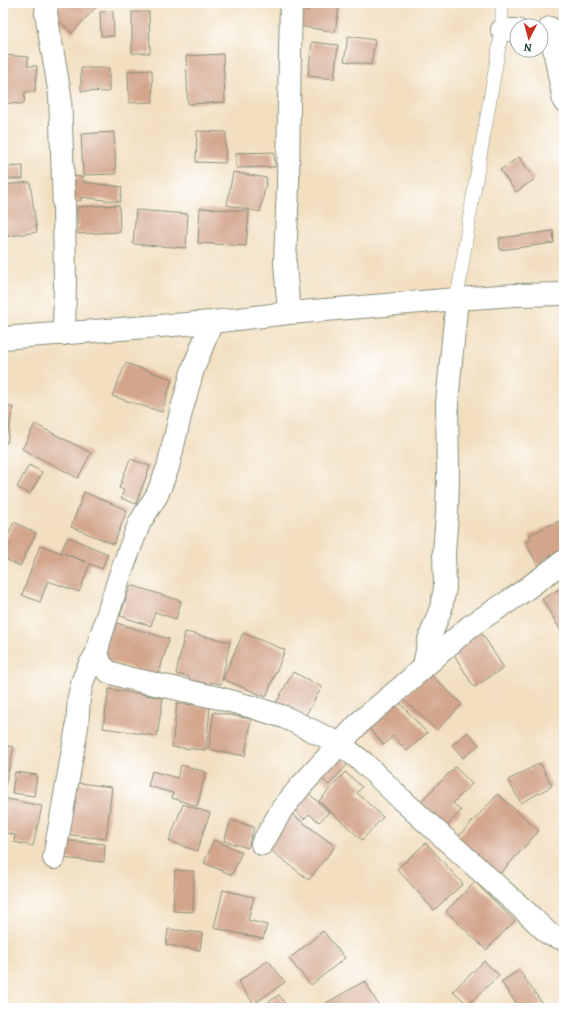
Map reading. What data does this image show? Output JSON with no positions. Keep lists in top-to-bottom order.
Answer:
{
  "north": "bottom"
}
